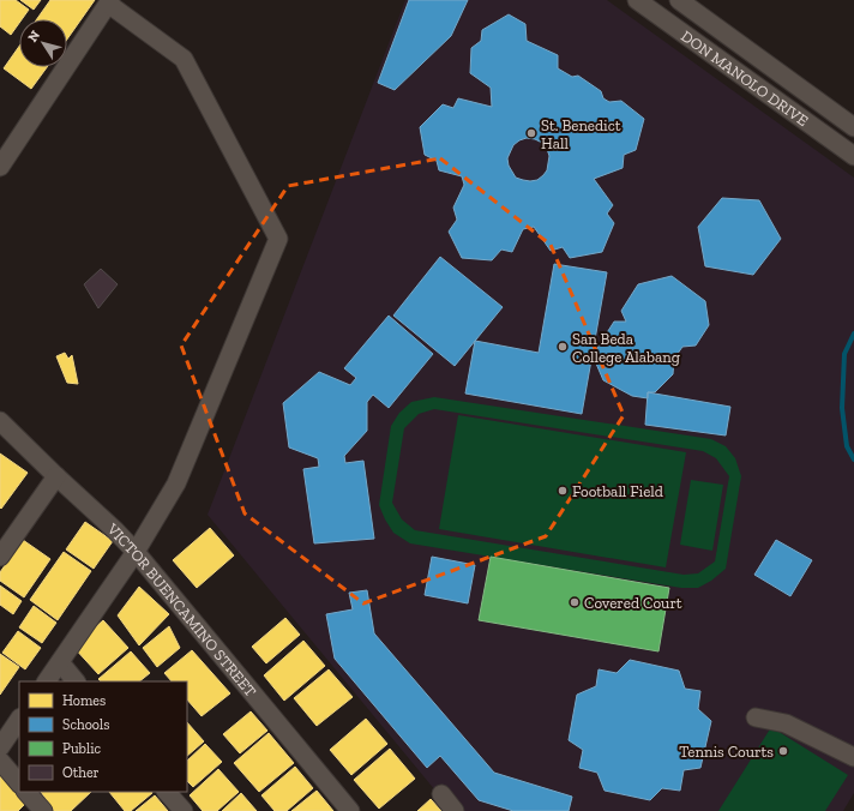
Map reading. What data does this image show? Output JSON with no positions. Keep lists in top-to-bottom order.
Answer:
{
  "streets": {
    "street": ["DON MANOLO DRIVE", "VICTOR BUENCAMINO STREET"]
  },
  "places": [
    "St. Benedict Hall",
    "San Beda College Alabang",
    "Football Field",
    "Covered Court",
    "Tennis Courts"
  ],
  "legend": [
    "Homes",
    "Schools",
    "Public",
    "Other"
  ],
  "north": "top left"
}
